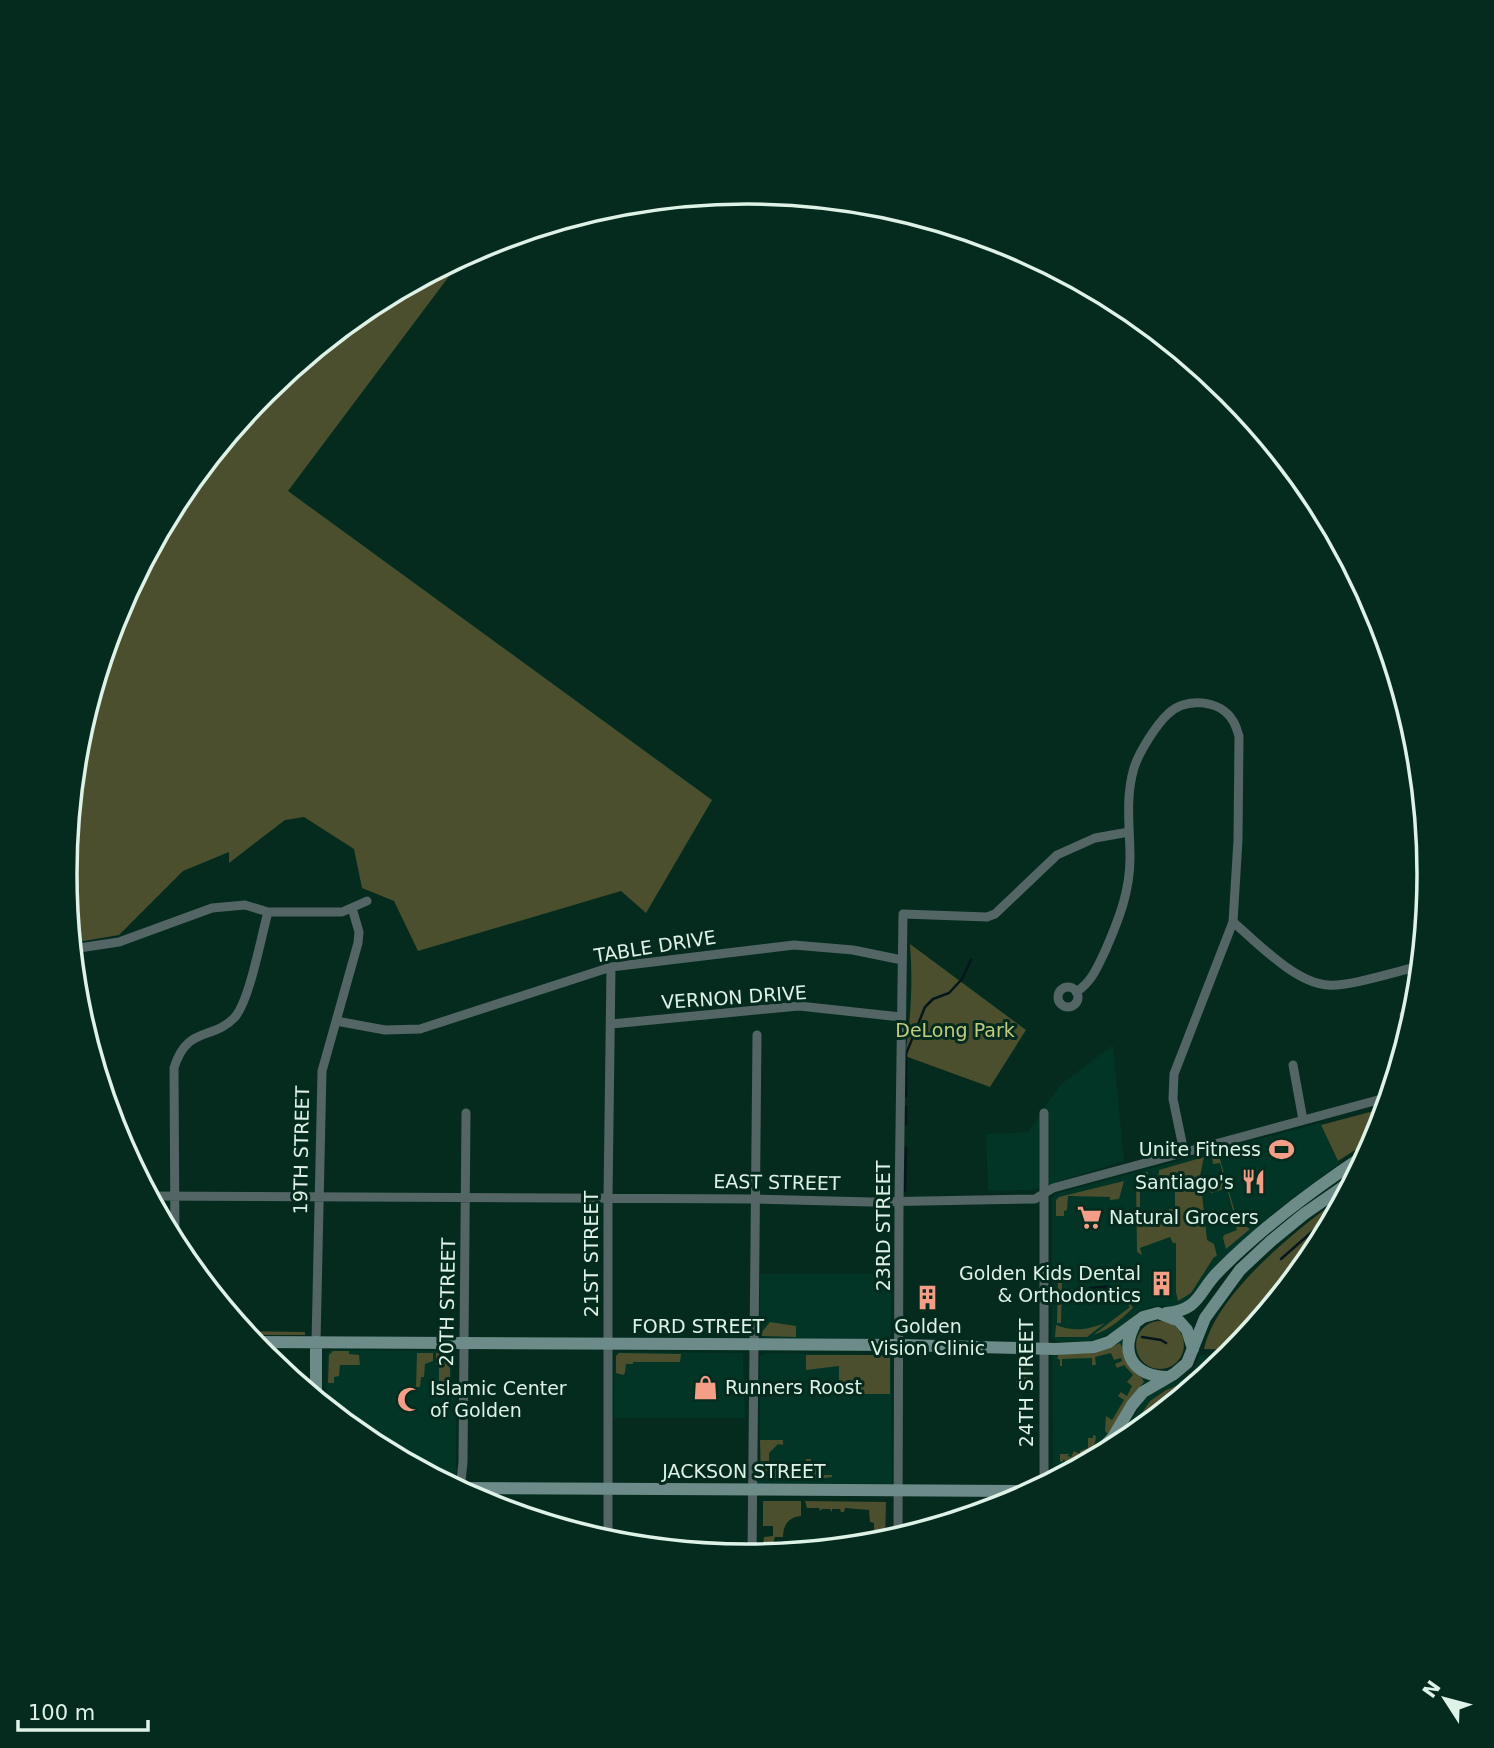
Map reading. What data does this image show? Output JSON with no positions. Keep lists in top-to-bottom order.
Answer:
{
  "streets": {
    "main road": ["19TH STREET", "FORD STREET", "JACKSON STREET"],
    "street": [
      "TABLE DRIVE",
      "VERNON DRIVE",
      "EAST STREET",
      "23RD STREET",
      "21ST STREET",
      "20TH STREET",
      "24TH STREET"
    ]
  },
  "crossings": [
    ["TABLE DRIVE", "19TH STREET"],
    ["TABLE DRIVE", "23RD STREET"],
    ["TABLE DRIVE", "21ST STREET"],
    ["VERNON DRIVE", "23RD STREET"],
    ["VERNON DRIVE", "21ST STREET"],
    ["19TH STREET", "EAST STREET"],
    ["19TH STREET", "FORD STREET"],
    ["EAST STREET", "23RD STREET"],
    ["EAST STREET", "21ST STREET"],
    ["EAST STREET", "20TH STREET"],
    ["EAST STREET", "24TH STREET"],
    ["23RD STREET", "FORD STREET"],
    ["23RD STREET", "JACKSON STREET"],
    ["21ST STREET", "FORD STREET"],
    ["21ST STREET", "JACKSON STREET"],
    ["20TH STREET", "FORD STREET"],
    ["FORD STREET", "24TH STREET"]
  ],
  "parks": ["DeLong Park"],
  "places": {
    "sports": ["Unite Fitness"],
    "restaurant": ["Santiago's"],
    "supermarket": ["Natural Grocers"],
    "building": ["Golden Kids Dental & Orthodontics", "Golden Vision Clinic"],
    "shop": ["Runners Roost"],
    "mosque": ["Islamic Center of Golden"]
  },
  "scale_bar": "100 m",
  "north": "top left"
}
